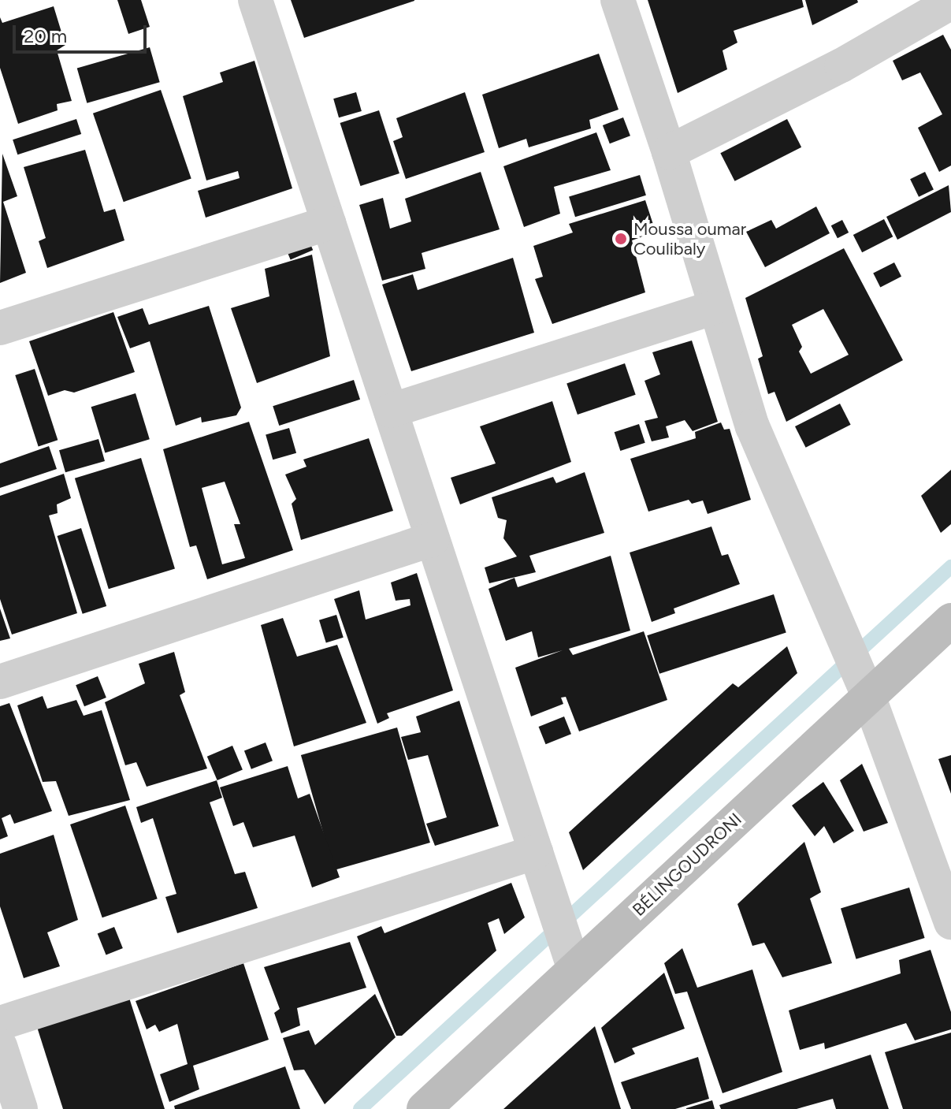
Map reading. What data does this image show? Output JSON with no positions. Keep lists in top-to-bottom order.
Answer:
{
  "streets": {
    "street": ["BÉLINGOUDRONI"]
  },
  "places": ["Moussa oumar Coulibaly"],
  "scale_bar": "20 m"
}
